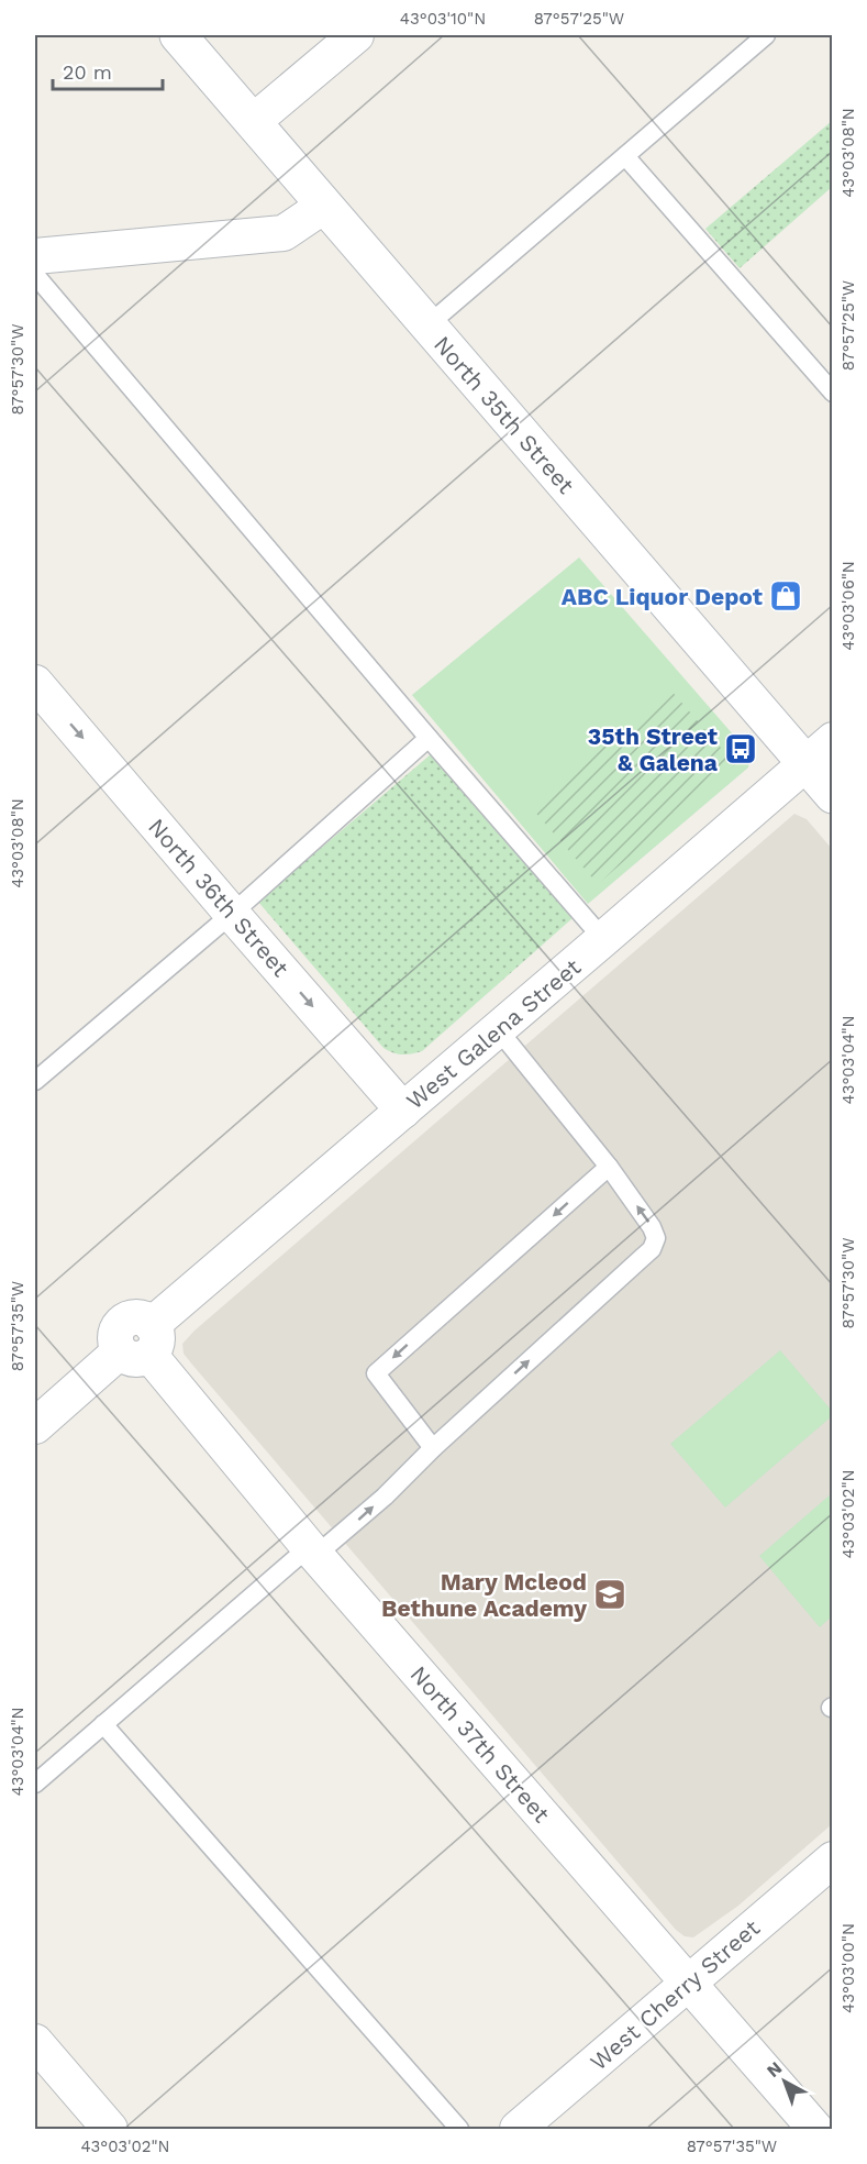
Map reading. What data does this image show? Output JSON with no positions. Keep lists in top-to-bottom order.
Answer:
{
  "streets": {
    "main road": ["North 35th Street"],
    "street": [
      "North 36th Street",
      "West Galena Street",
      "North 37th Street",
      "West Cherry Street"
    ]
  },
  "crossings": [
    ["North 35th Street", "West Galena Street"],
    ["North 36th Street", "West Galena Street"],
    ["West Galena Street", "North 37th Street"],
    ["North 37th Street", "West Cherry Street"]
  ],
  "one_way": ["North 36th Street"],
  "places": {
    "shop": ["ABC Liquor Depot"],
    "bus stop": ["35th Street & Galena"],
    "school or university": ["Mary Mcleod Bethune Academy"]
  },
  "scale_bar": "20 m",
  "north": "top left",
  "coordinates": [
    "43°03'10\"N",
    "87°57'25\"W",
    "43°03'08\"N",
    "87°57'30\"W",
    "43°03'06\"N",
    "43°03'04\"N",
    "87°57'35\"W",
    "43°03'02\"N",
    "43°03'00\"N"
  ]
}
